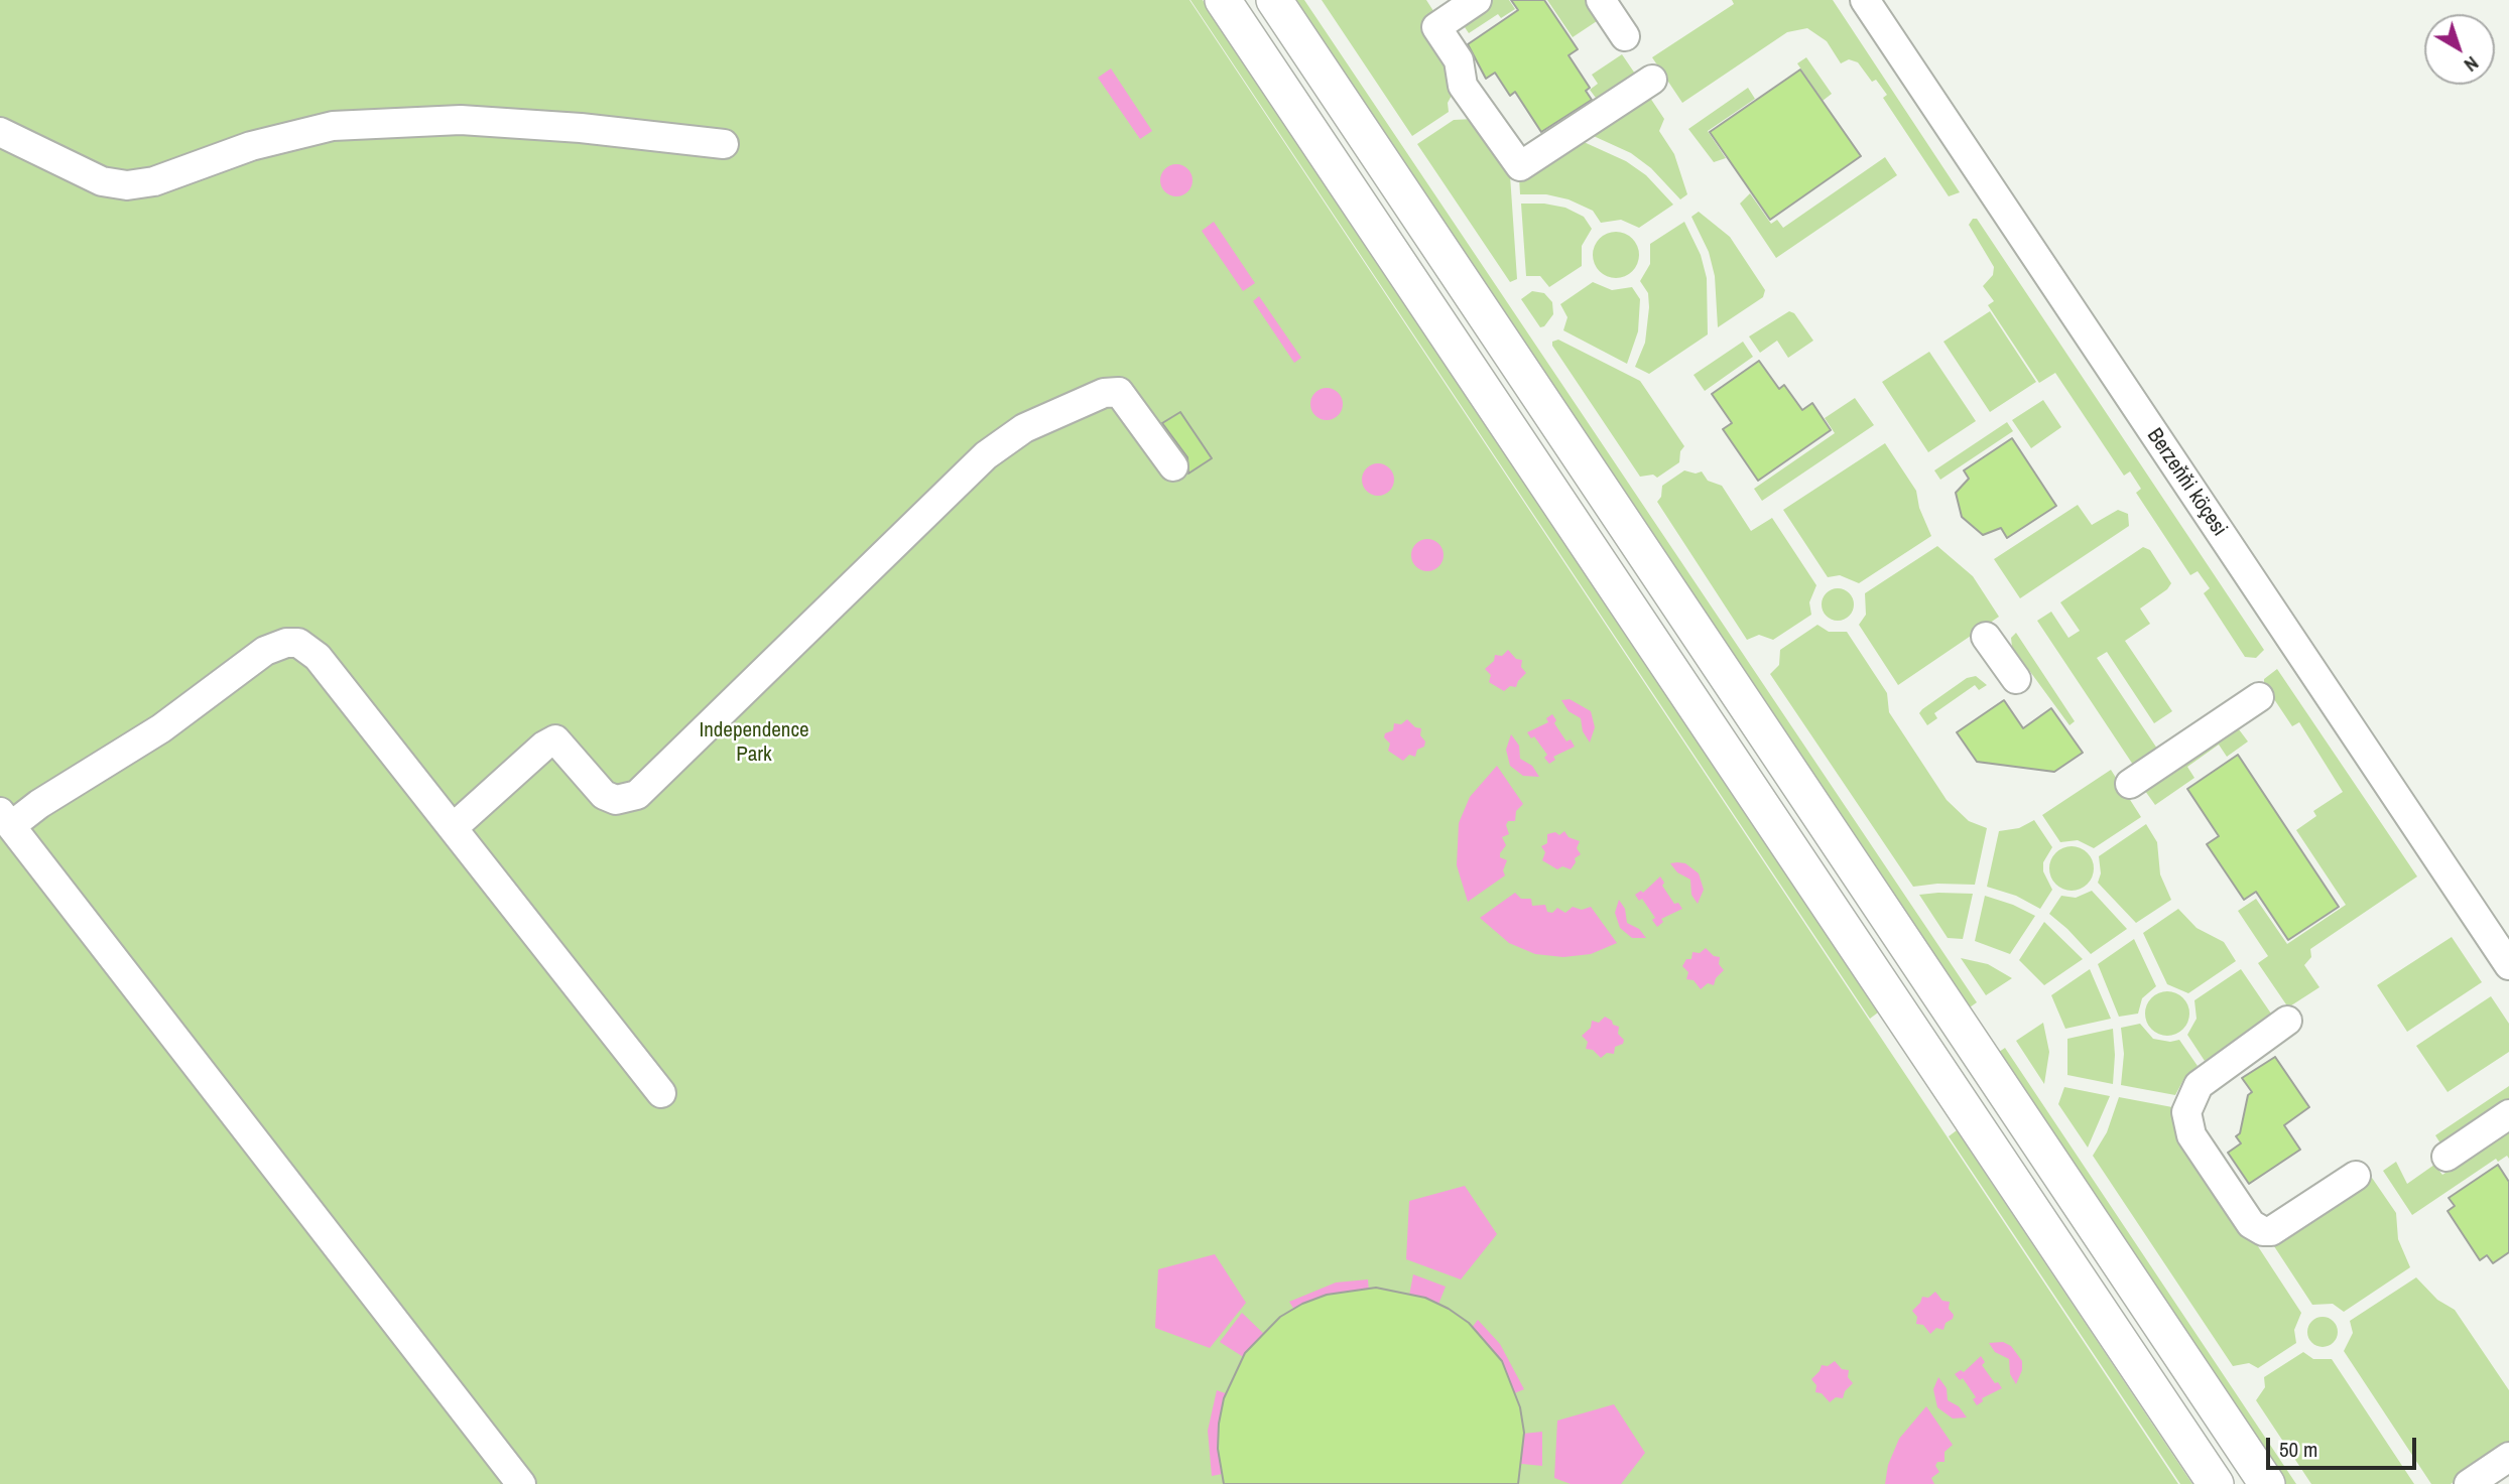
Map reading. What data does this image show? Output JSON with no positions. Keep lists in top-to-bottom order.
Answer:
{
  "streets": {
    "street": ["Berzeňňi köçesi"]
  },
  "parks": ["Independence Park"],
  "scale_bar": "50 m",
  "north": "bottom right"
}
